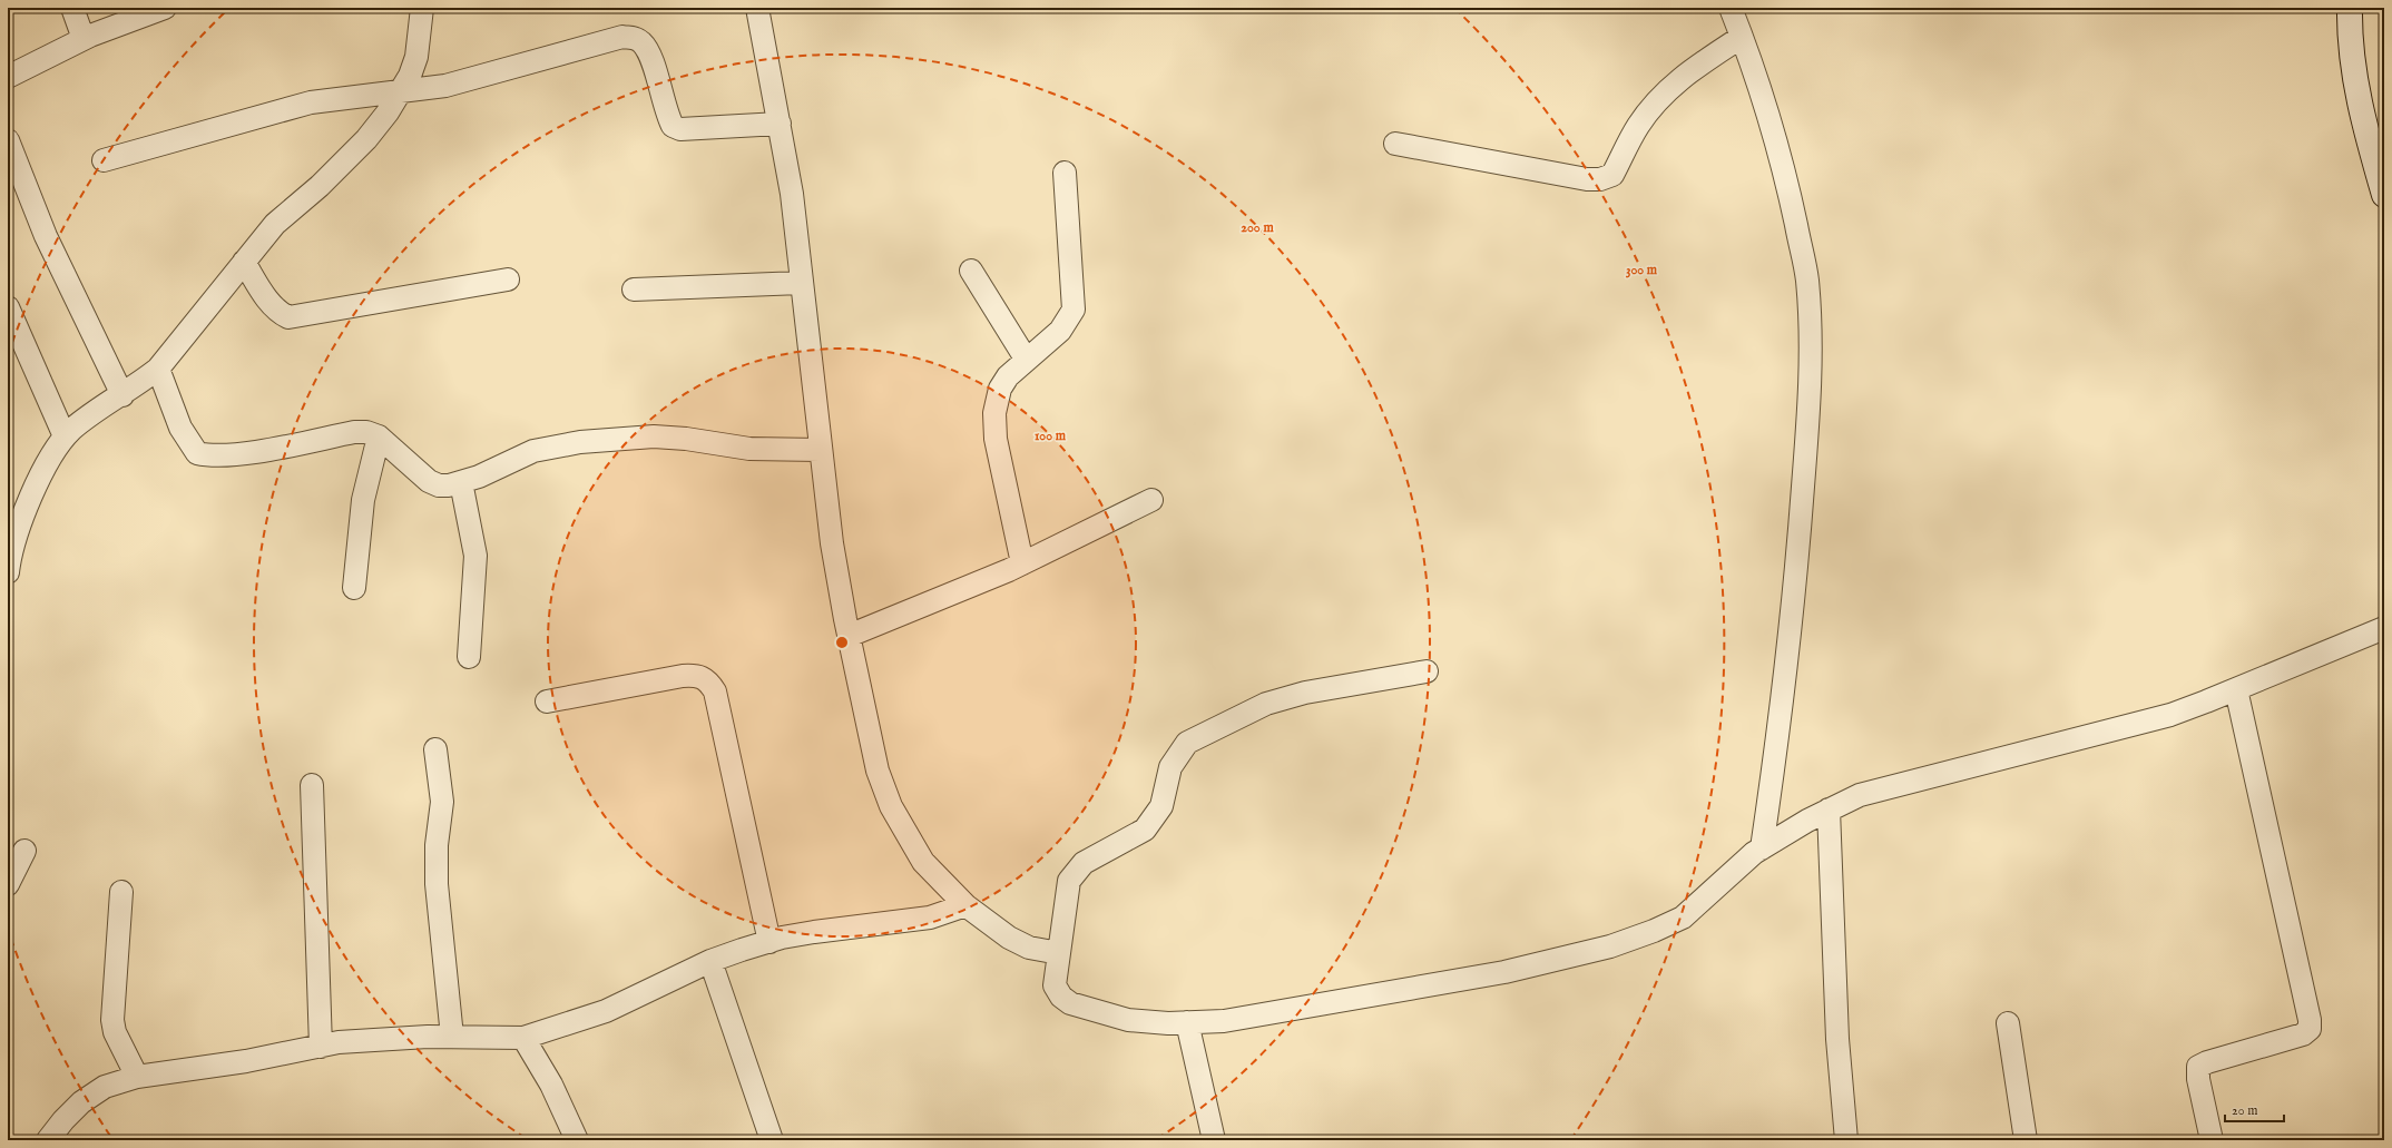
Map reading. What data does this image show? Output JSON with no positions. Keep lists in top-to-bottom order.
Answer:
{
  "scale_bar": "20 m",
  "rings": ["200 m", "300 m", "100 m"]
}
